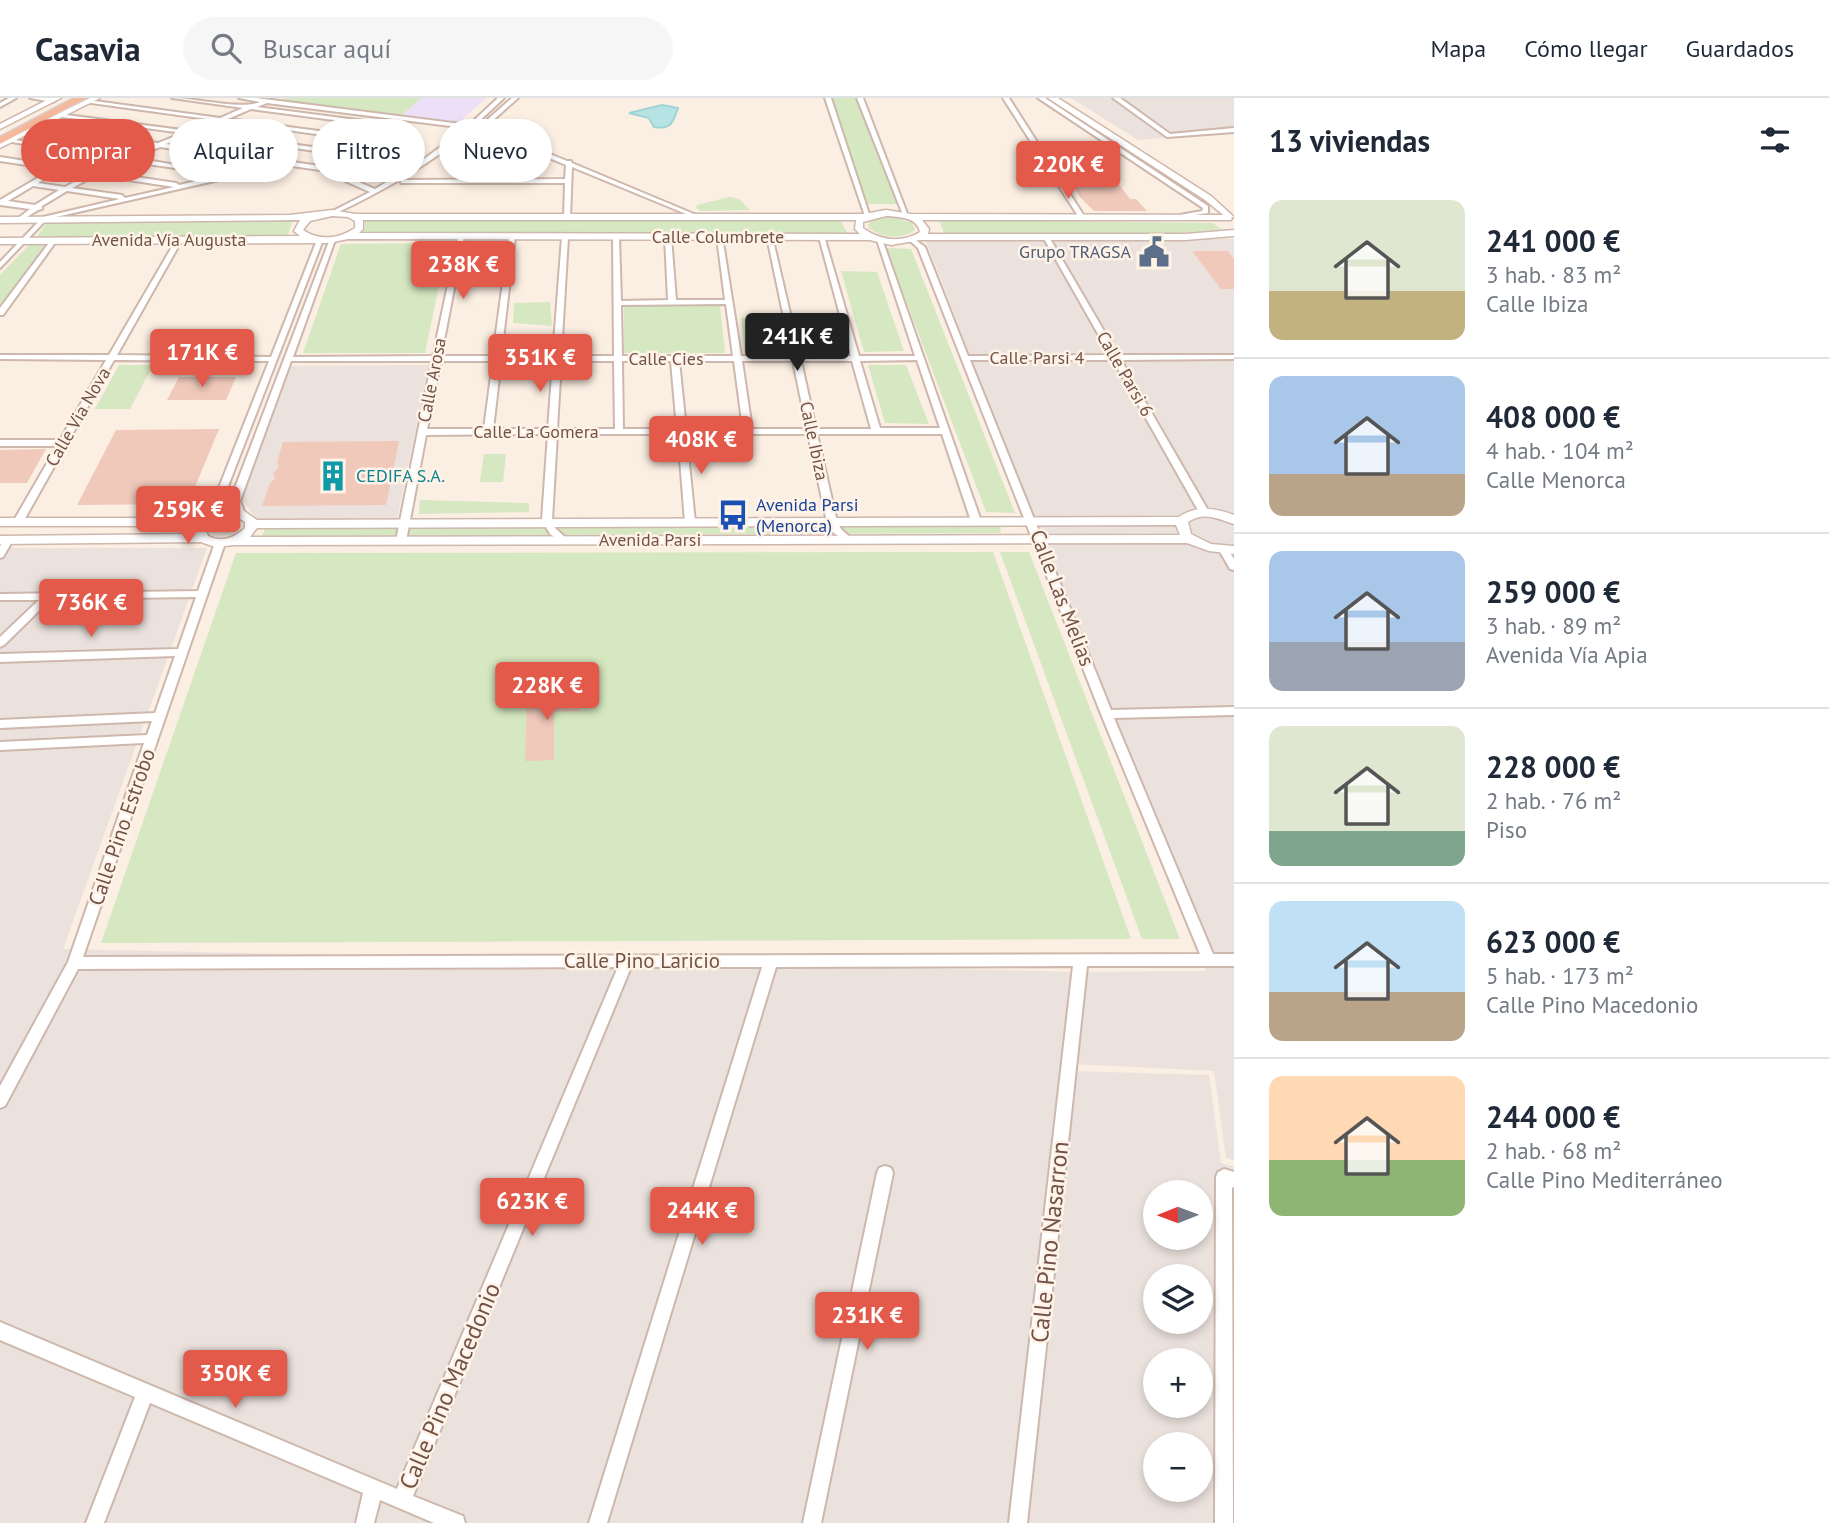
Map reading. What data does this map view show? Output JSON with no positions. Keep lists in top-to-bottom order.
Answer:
{
  "streets": {
    "street": [
      "Calle Columbrete",
      "Avenida Vía Augusta",
      "Calle Parsi 4",
      "Calle Cies",
      "Calle Parsi 6",
      "Calle Arosa",
      "Calle Via Nova",
      "Calle La Gomera",
      "Calle Ibiza",
      "Avenida Parsi",
      "Calle Las Melias",
      "Calle Pino Estrobo",
      "Calle Pino Laricio",
      "Calle Pino Nasarron",
      "Calle Pino Macedonio"
    ]
  },
  "crossings": [
    ["Calle Columbrete", "Avenida Vía Augusta"],
    ["Calle Columbrete", "Calle Parsi 6"],
    ["Calle Columbrete", "Calle Arosa"],
    ["Calle Columbrete", "Calle Ibiza"],
    ["Calle Columbrete", "Calle Las Melias"],
    ["Avenida Vía Augusta", "Calle Arosa"],
    ["Avenida Vía Augusta", "Calle Via Nova"],
    ["Calle Parsi 4", "Calle Parsi 6"],
    ["Calle Parsi 4", "Calle Las Melias"],
    ["Calle Cies", "Calle Arosa"],
    ["Calle Cies", "Calle Ibiza"],
    ["Calle Arosa", "Calle La Gomera"],
    ["Calle Arosa", "Avenida Parsi"],
    ["Calle La Gomera", "Calle Ibiza"],
    ["Calle Ibiza", "Avenida Parsi"],
    ["Avenida Parsi", "Calle Las Melias"],
    ["Avenida Parsi", "Calle Pino Estrobo"],
    ["Calle Las Melias", "Calle Pino Laricio"],
    ["Calle Pino Estrobo", "Calle Pino Laricio"],
    ["Calle Pino Laricio", "Calle Pino Nasarron"],
    ["Calle Pino Laricio", "Calle Pino Macedonio"]
  ],
  "places": {
    "public building": ["Grupo TRAGSA"],
    "building": ["CEDIFA S.A."],
    "bus stop": ["Avenida Parsi (Menorca)"]
  },
  "north": "left",
  "page": {
    "header": "Casavia",
    "search": "Buscar aquí",
    "nav": ["Mapa", "Cómo llegar", "Guardados"],
    "heading": "13 viviendas",
    "chip": [
      "Comprar",
      "Alquilar",
      "Filtros",
      "Nuevo"
    ],
    "price": [
      "220K €",
      "238K €",
      "241K €",
      "171K €",
      "351K €",
      "408K €",
      "259K €",
      "736K €",
      "228K €",
      "623K €",
      "244K €",
      "231K €",
      "350K €"
    ],
    "list": [
      {
        "name": "241 000 €",
        "note": "3 hab. · 83 m² · Calle Ibiza"
      },
      {
        "name": "408 000 €",
        "note": "4 hab. · 104 m² · Calle Menorca"
      },
      {
        "name": "259 000 €",
        "note": "3 hab. · 89 m² · Avenida Vía Apia"
      },
      {
        "name": "228 000 €",
        "note": "2 hab. · 76 m² · Piso"
      },
      {
        "name": "623 000 €",
        "note": "5 hab. · 173 m² · Calle Pino Macedonio"
      },
      {
        "name": "244 000 €",
        "note": "2 hab. · 68 m² · Calle Pino Mediterráneo"
      }
    ],
    "map_buttons": ["+", "−"]
  }
}
